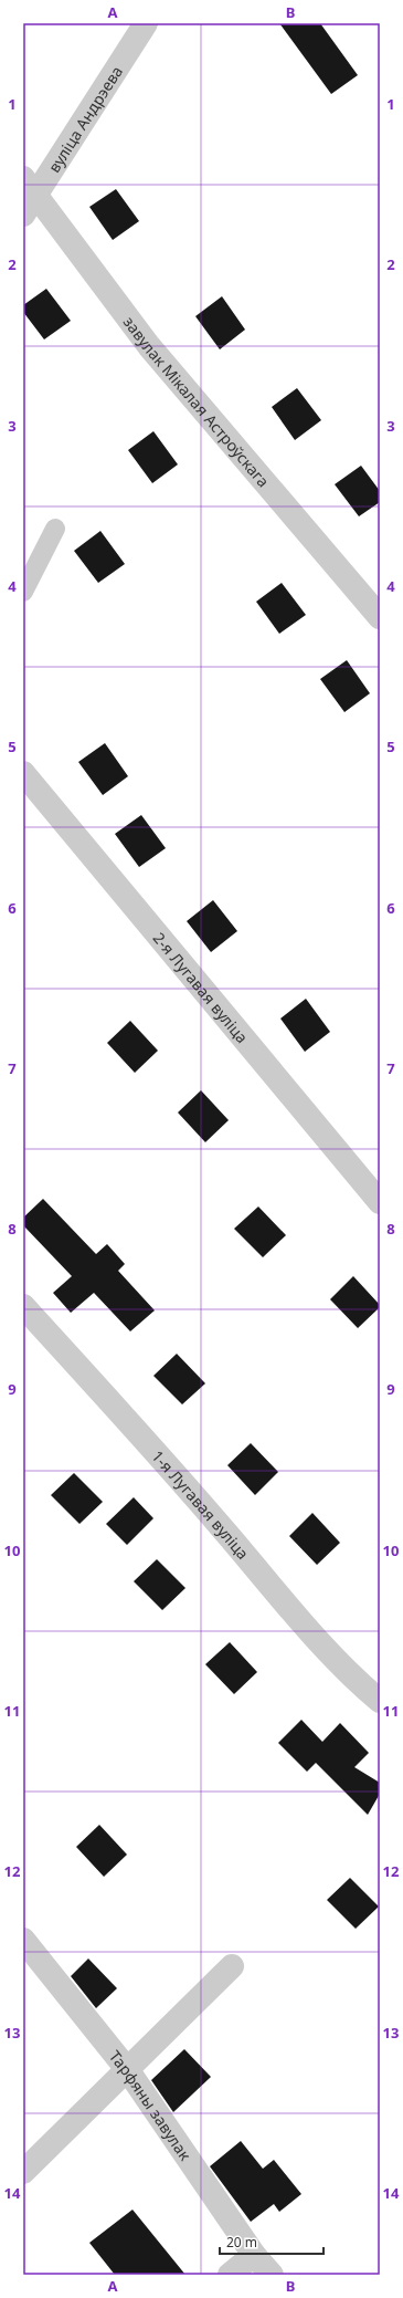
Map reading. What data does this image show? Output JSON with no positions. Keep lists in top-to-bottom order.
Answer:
{
  "streets": {
    "street": [
      "вуліца Андрэева",
      "завулак Мікалая Астроўскага",
      "2-я Лугавая вуліца",
      "1-я Лугавая вуліца",
      "Тарфяны завулак"
    ]
  },
  "crossings": [
    ["вуліца Андрэева", "завулак Мікалая Астроўскага"]
  ],
  "scale_bar": "20 m",
  "grid": {
    "columns": ["A", "B"],
    "rows": [
      "1",
      "2",
      "3",
      "4",
      "5",
      "6",
      "7",
      "8",
      "9",
      "10",
      "11",
      "12",
      "13",
      "14"
    ]
  }
}
